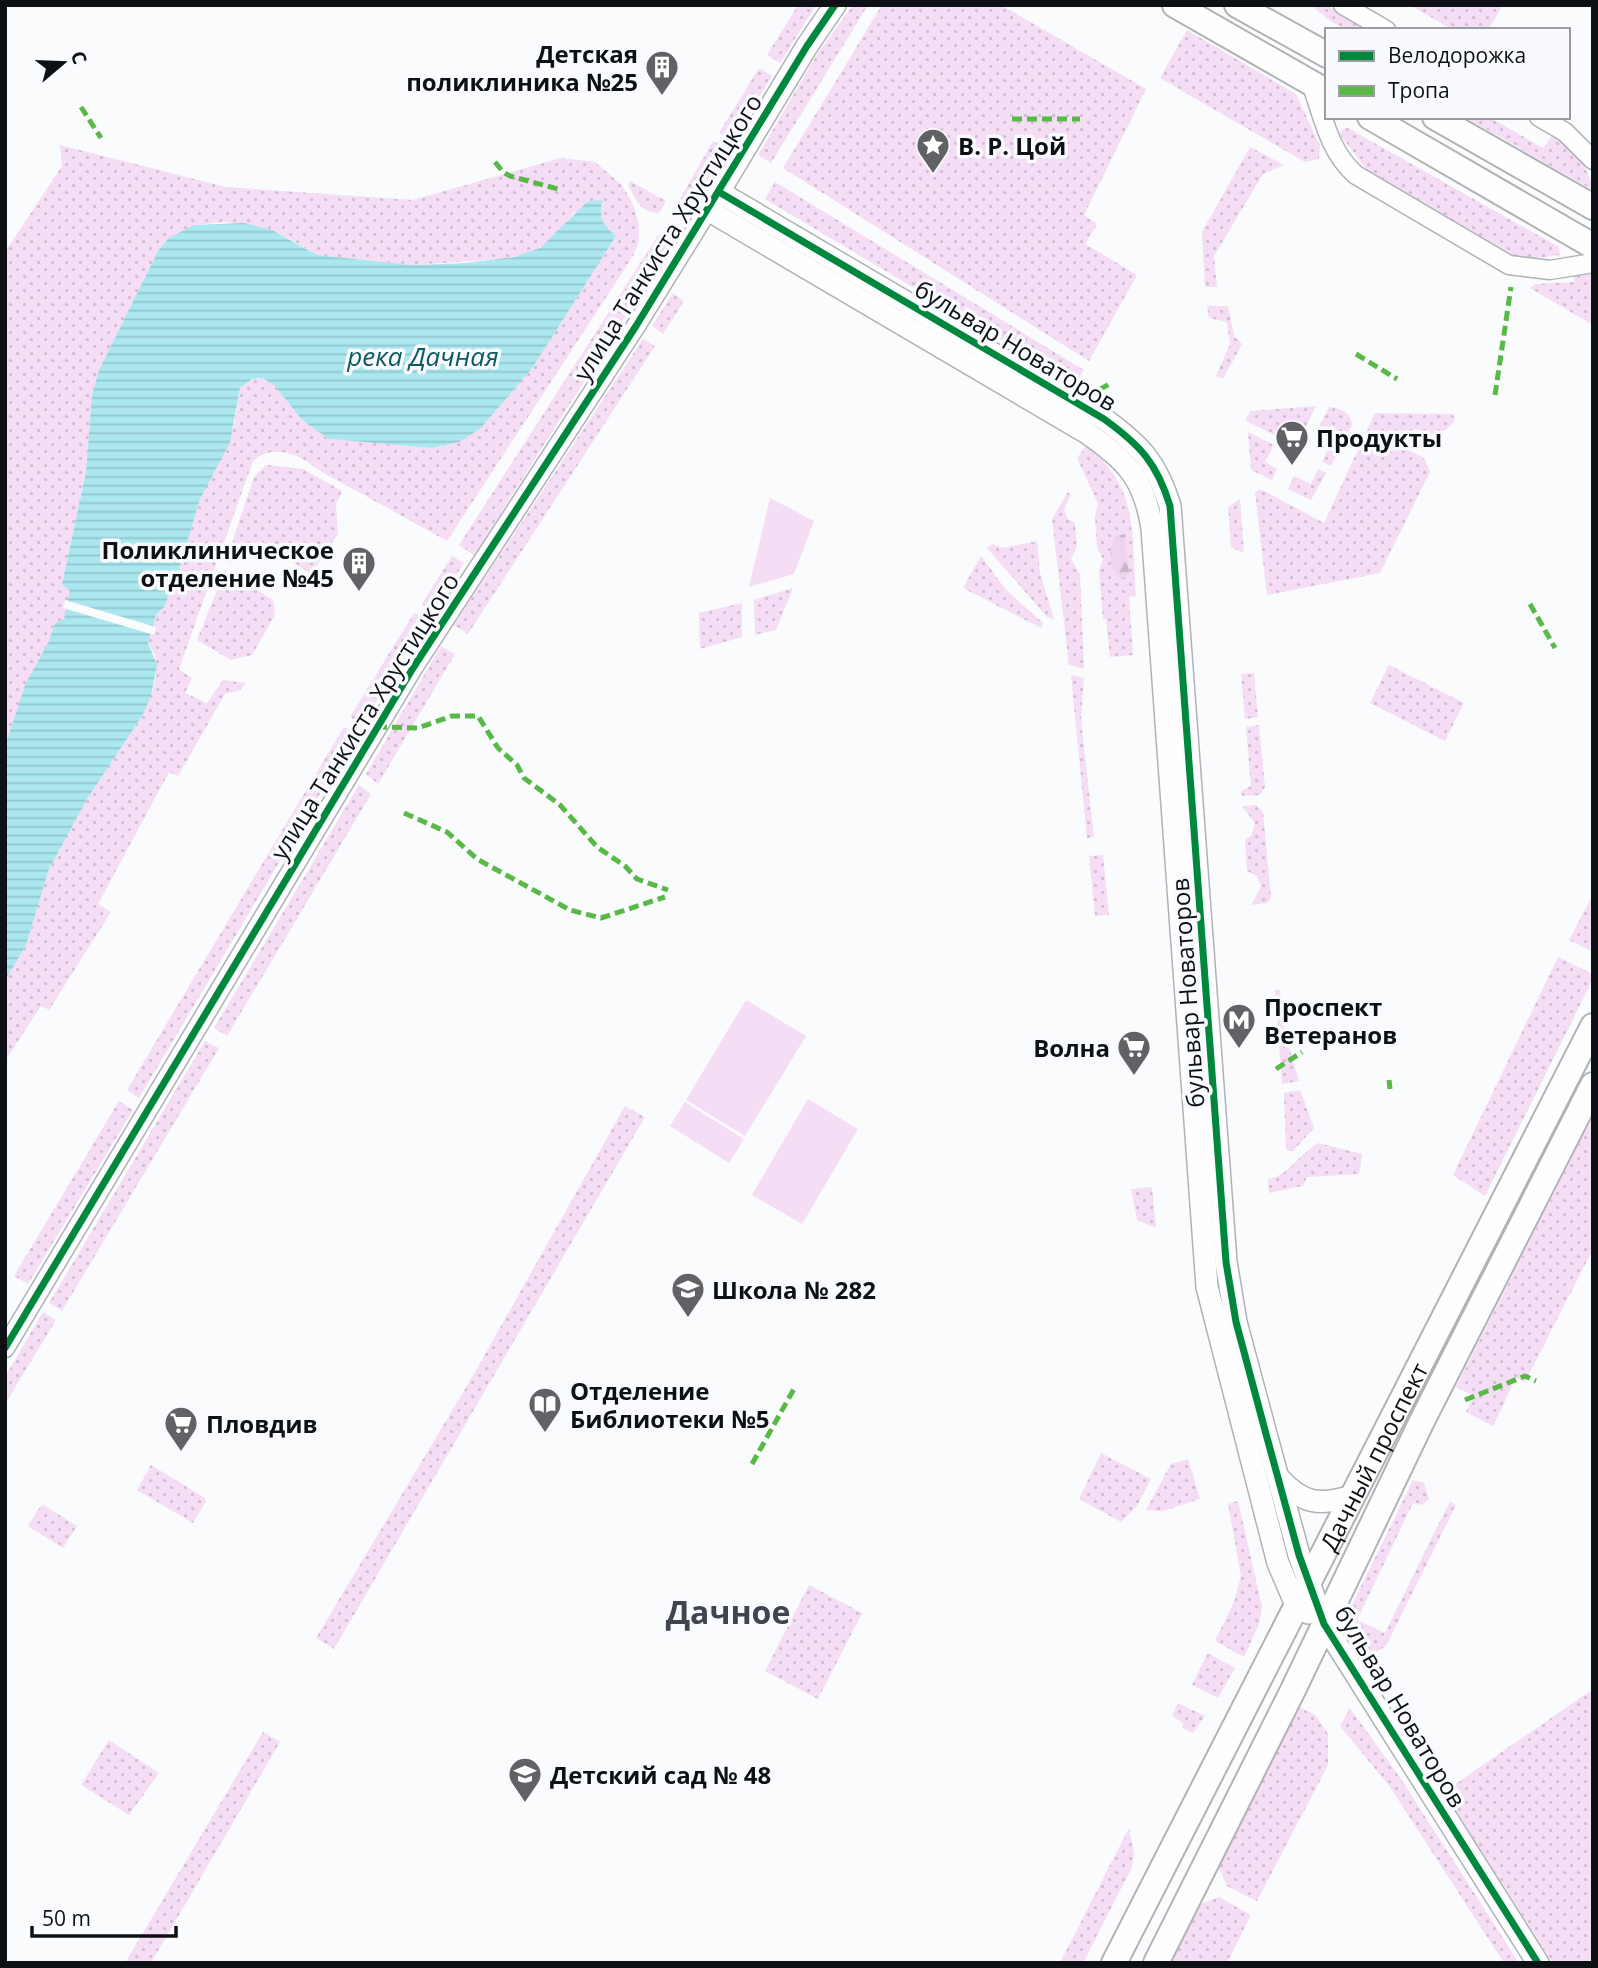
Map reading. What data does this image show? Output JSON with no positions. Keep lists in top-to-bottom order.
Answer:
{
  "streets": {
    "main road": ["Дачный проспект"],
    "street": ["улица Танкиста Хрустицкого", "бульвар Новаторов"]
  },
  "crossings": [
    ["улица Танкиста Хрустицкого", "бульвар Новаторов"],
    ["бульвар Новаторов", "Дачный проспект"]
  ],
  "districts": ["Дачное"],
  "water": ["река Дачная"],
  "places": {
    "building": ["Детская поликлиника №25", "Поликлиническое отделение №45"],
    "place": ["В. Р. Цой"],
    "supermarket": ["Продукты", "Волна", "Пловдив"],
    "metro station": ["Проспект Ветеранов"],
    "school or university": ["Школа № 282", "Детский сад № 48"],
    "library": ["Отделение Библиотеки №5"]
  },
  "legend": ["Велодорожка", "Тропа"],
  "scale_bar": "50 m",
  "north": "right"
}
